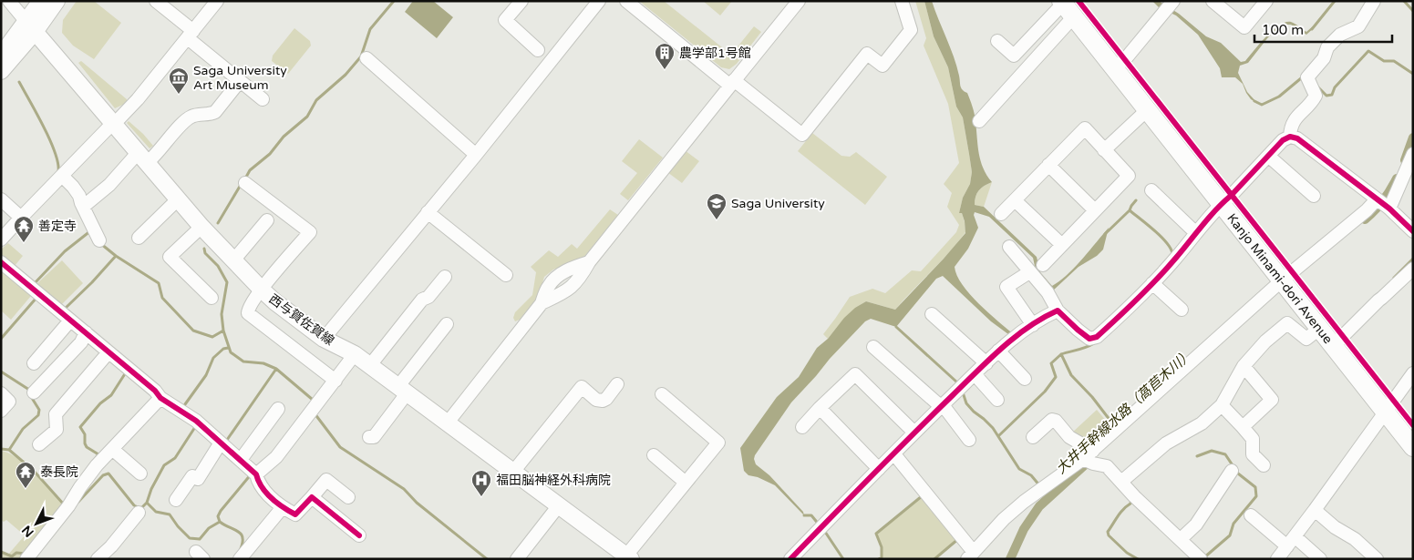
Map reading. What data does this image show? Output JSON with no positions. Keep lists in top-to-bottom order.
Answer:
{
  "streets": {
    "highway": ["Kanjo Minami-dori Avenue"],
    "main road": ["西与賀佐賀線"]
  },
  "water": ["大井手幹線水路（萵苣木川）"],
  "places": {
    "building": ["農学部1号館"],
    "museum": ["Saga University Art Museum"],
    "school or university": ["Saga University"],
    "temple": ["善定寺", "泰長院"],
    "hospital": ["福田脳神経外科病院"]
  },
  "scale_bar": "100 m",
  "north": "bottom left"
}
